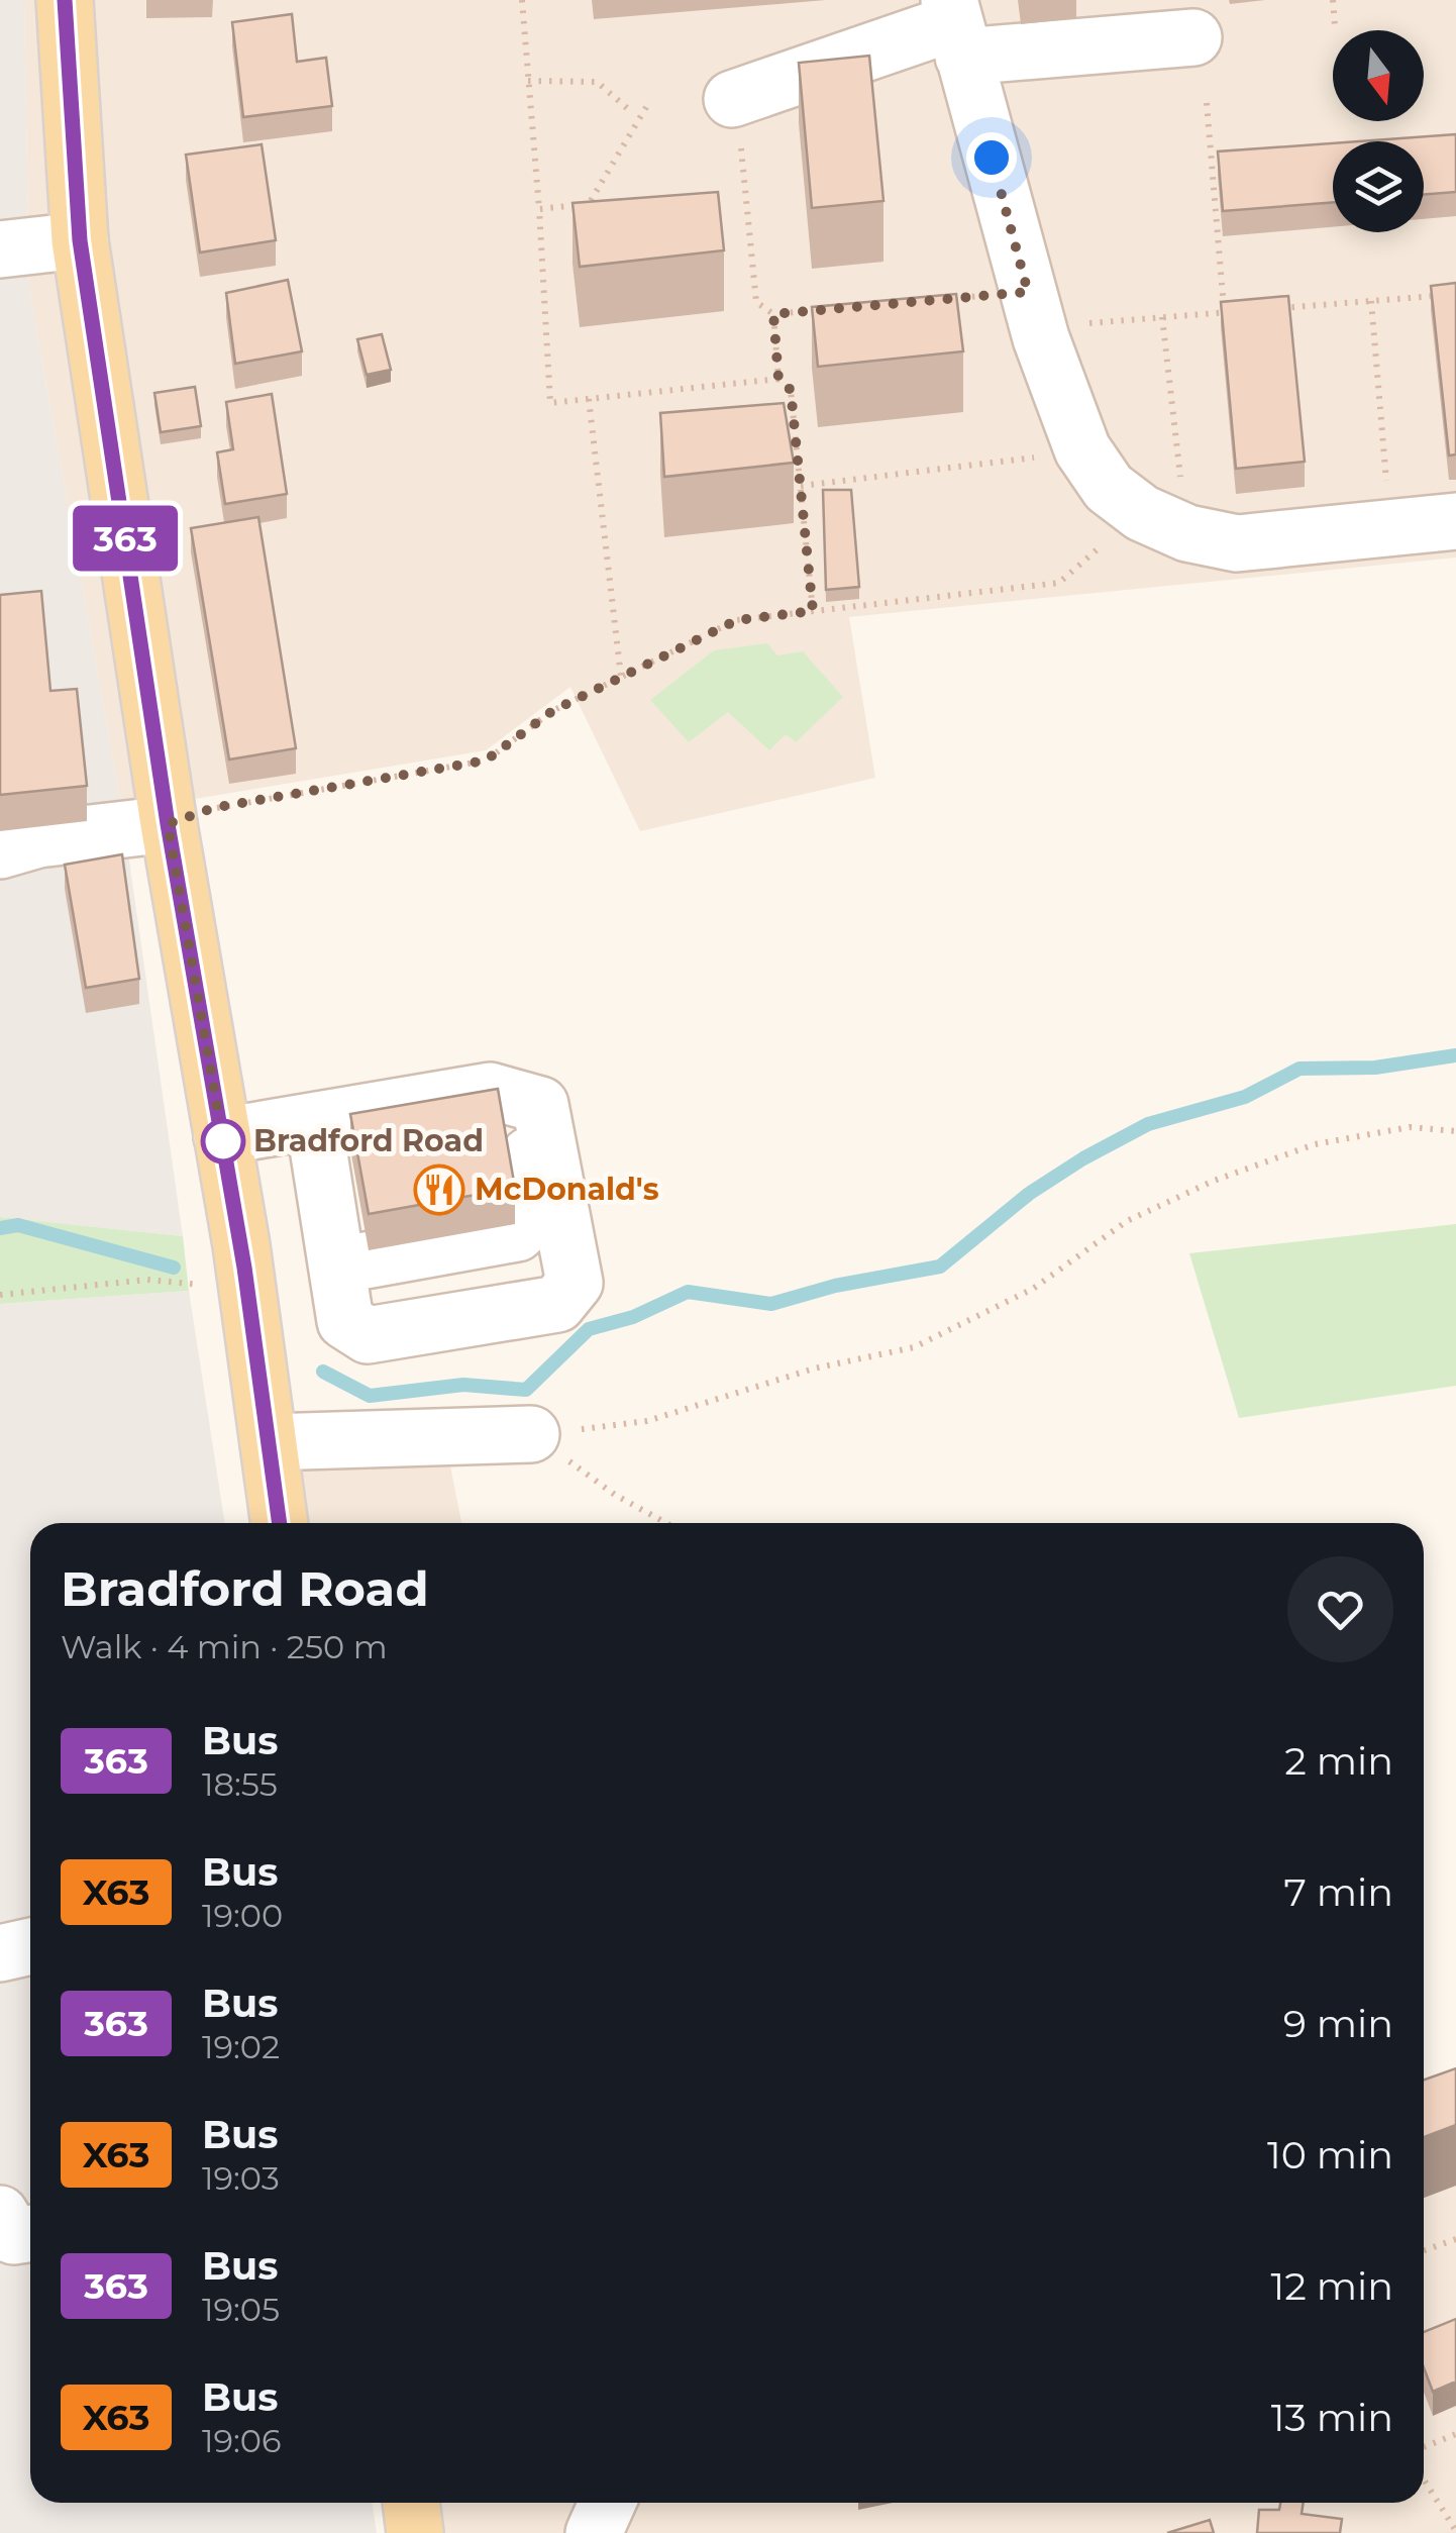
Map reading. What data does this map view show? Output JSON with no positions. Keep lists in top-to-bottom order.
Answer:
{
  "places": {
    "other": ["Bradford Road"],
    "restaurant": ["McDonald's"]
  },
  "lines": ["bus line 363"],
  "north": "bottom",
  "page": {
    "on_map": "363",
    "heading": ["Bradford Road", "Walk · 4 min · 250 m"],
    "list": [
      {
        "mark": "363",
        "name": "Bus",
        "note": "18:55",
        "value": "2 min"
      },
      {
        "mark": "X63",
        "name": "Bus",
        "note": "19:00",
        "value": "7 min"
      },
      {
        "mark": "363",
        "name": "Bus",
        "note": "19:02",
        "value": "9 min"
      },
      {
        "mark": "X63",
        "name": "Bus",
        "note": "19:03",
        "value": "10 min"
      },
      {
        "mark": "363",
        "name": "Bus",
        "note": "19:05",
        "value": "12 min"
      },
      {
        "mark": "X63",
        "name": "Bus",
        "note": "19:06",
        "value": "13 min"
      }
    ]
  }
}
